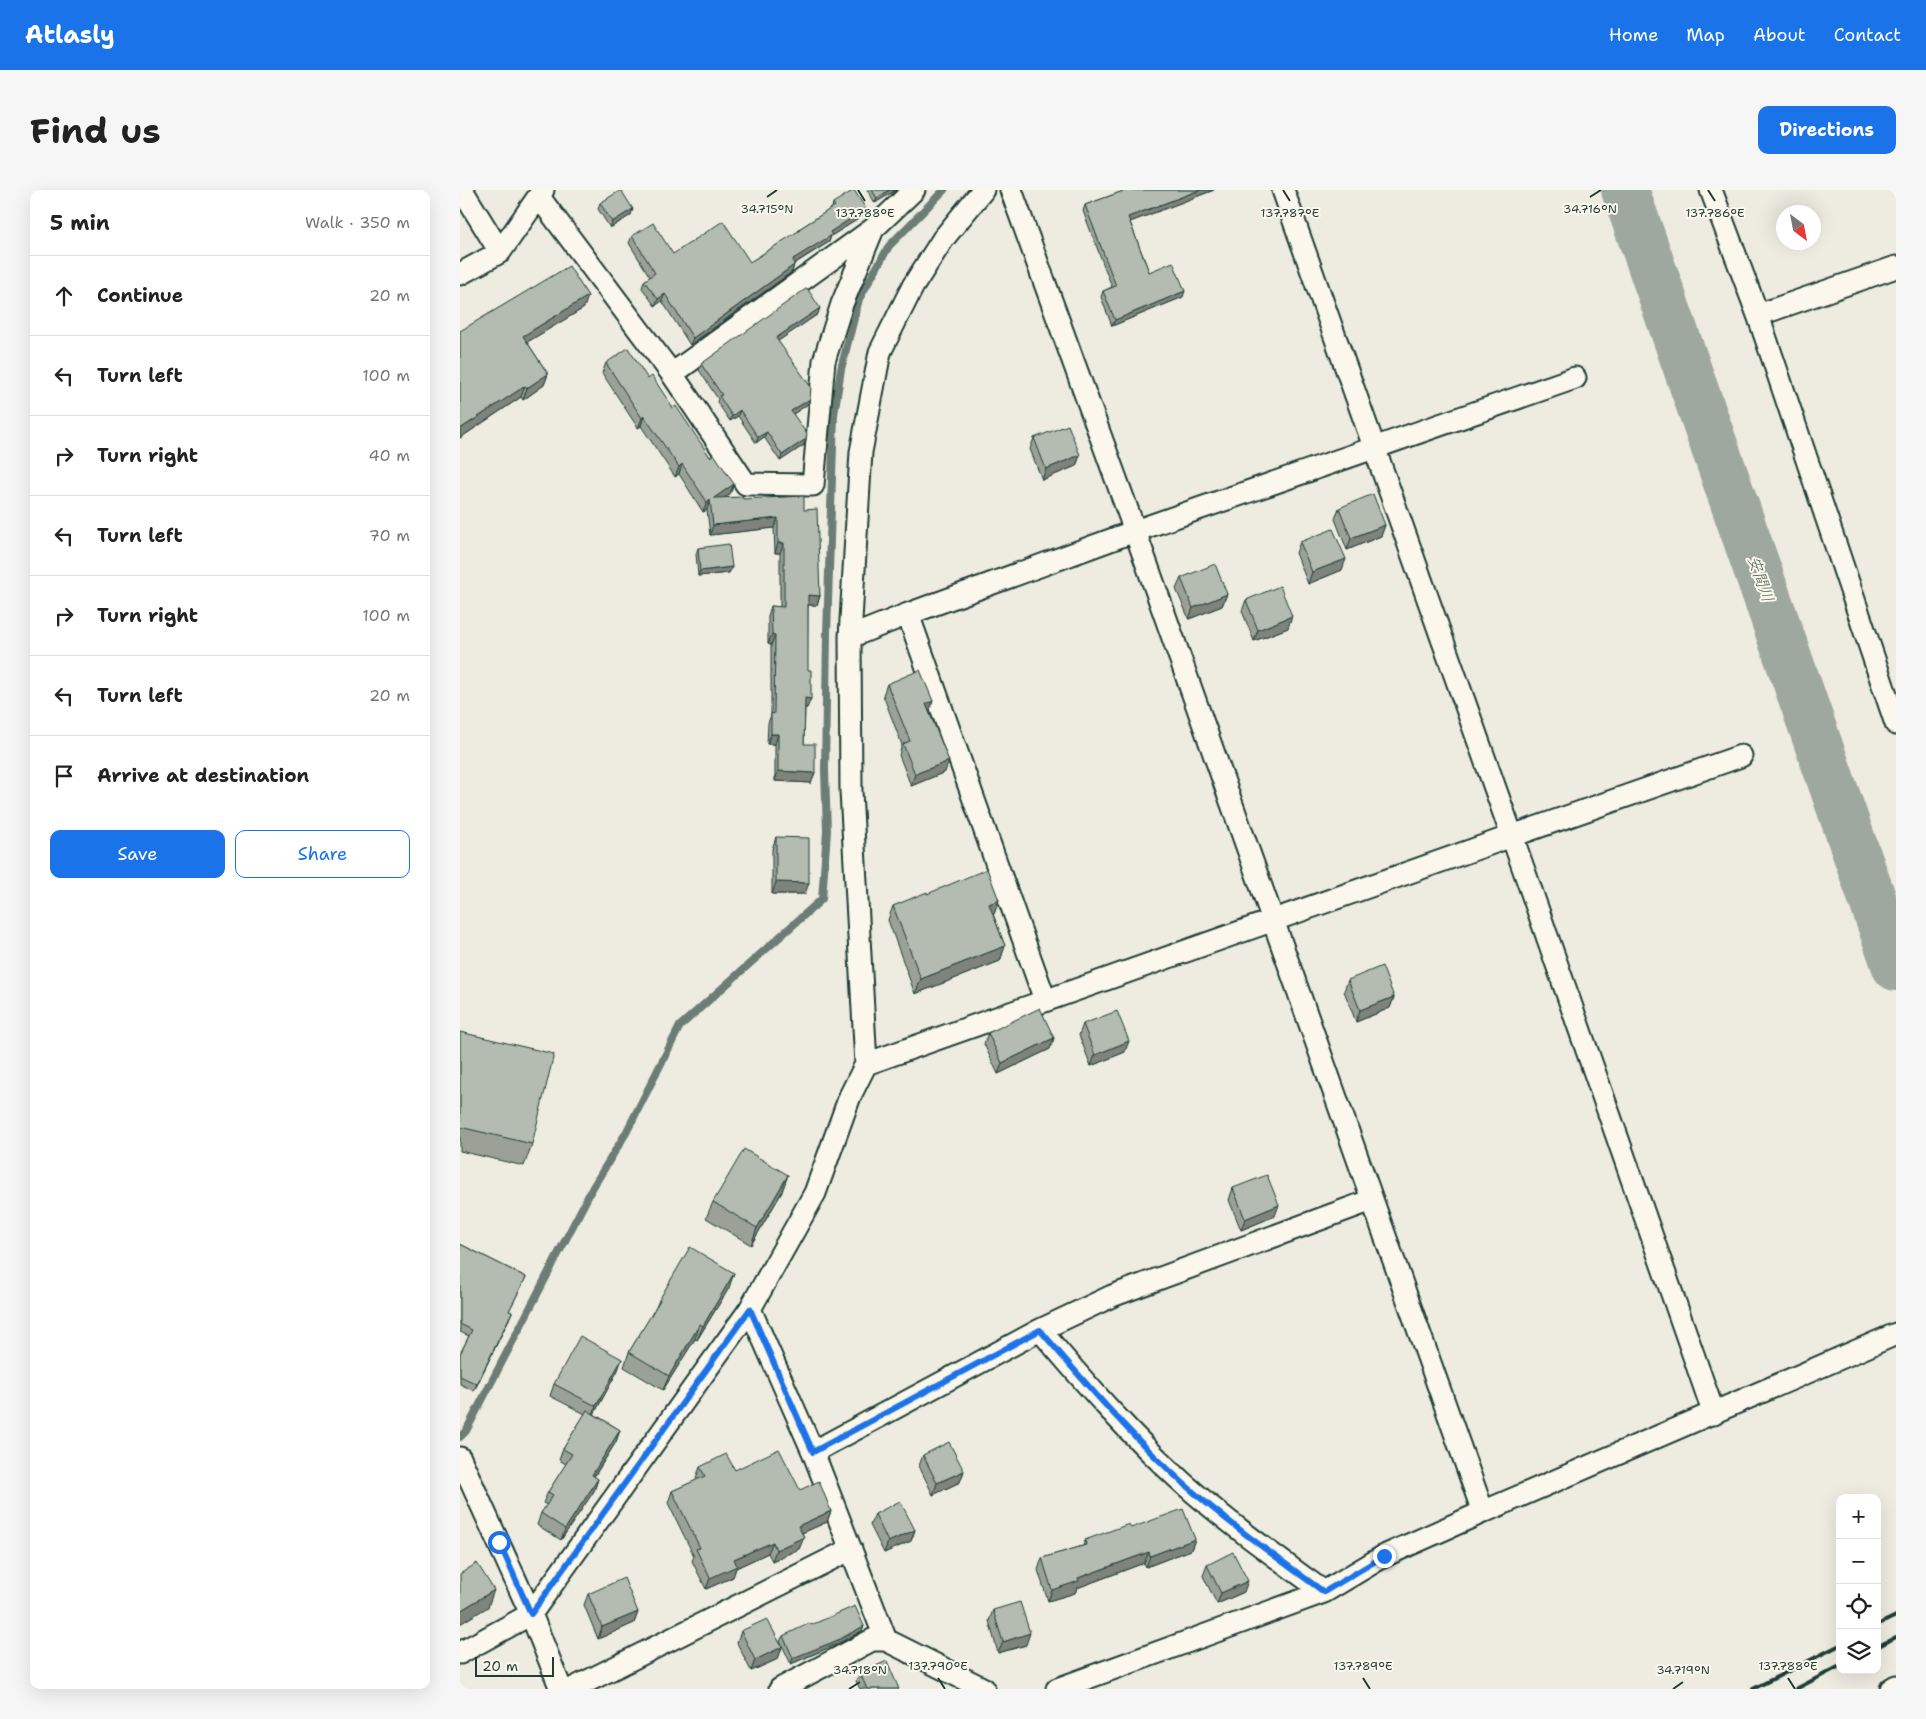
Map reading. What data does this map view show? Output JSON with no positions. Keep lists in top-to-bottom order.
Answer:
{
  "water": ["安間川"],
  "scale_bar": "20 m",
  "north": "bottom right",
  "page": {
    "header": "Atlasly",
    "nav": [
      "Home",
      "Map",
      "About",
      "Contact"
    ],
    "buttons": [
      "Directions",
      ["Save", "Share"]
    ],
    "title": "Find us",
    "heading": ["5 min", "Walk · 350 m"],
    "list": [
      ["Continue", "20 m"],
      ["Turn left", "100 m"],
      ["Turn right", "40 m"],
      ["Turn left", "70 m"],
      ["Turn right", "100 m"],
      ["Turn left", "20 m"],
      "Arrive at destination"
    ],
    "map_buttons": ["+", "−"],
    "scale": "20 m"
  },
  "coordinates": [
    "34.715°N",
    "34.716°N",
    "137.788°E",
    "137.787°E",
    "137.786°E",
    "137.790°E",
    "137.789°E",
    "34.718°N",
    "34.719°N"
  ]
}
